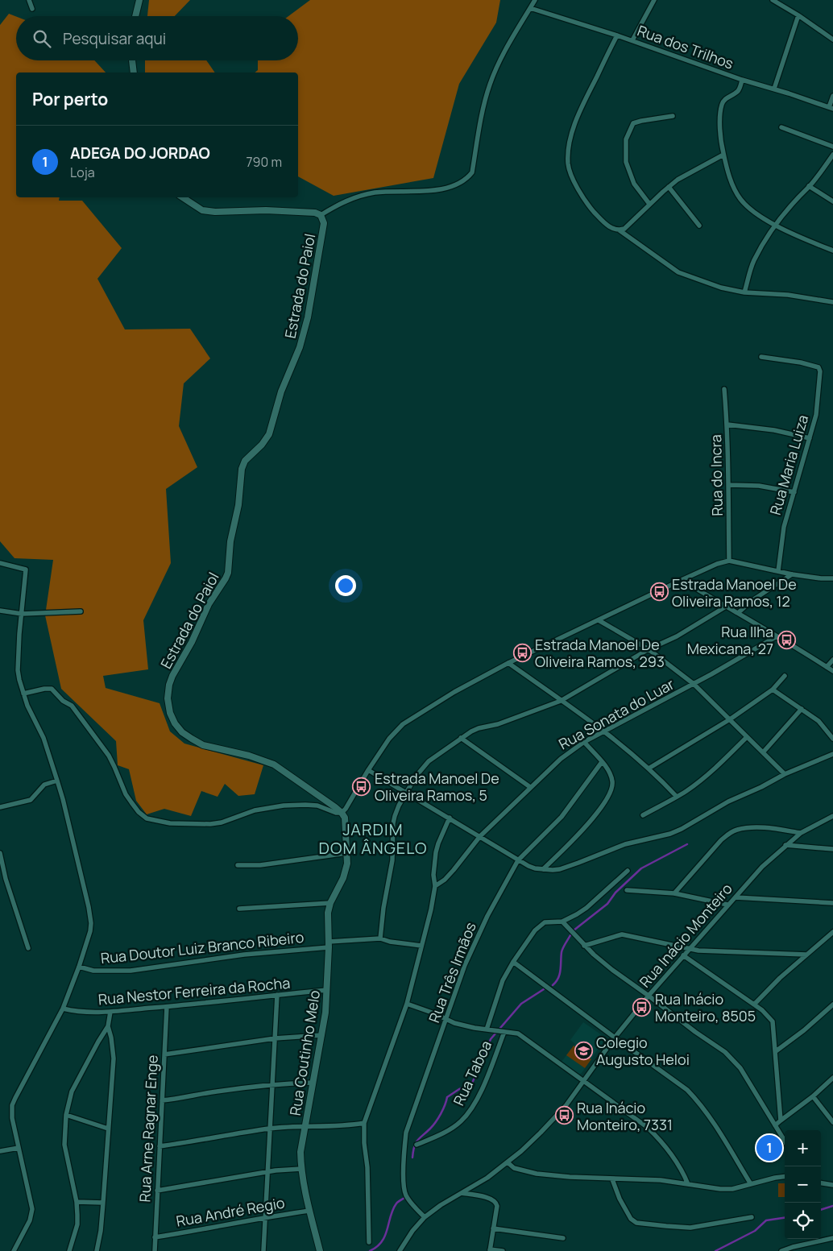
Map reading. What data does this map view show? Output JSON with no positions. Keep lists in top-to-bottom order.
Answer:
{
  "streets": {
    "street": [
      "Rua dos Trilhos",
      "Estrada do Paiol",
      "Rua Maria Luiza",
      "Rua do Incra",
      "Rua Sonata do Luar",
      "Rua Inácio Monteiro",
      "Rua Doutor Luiz Branco Ribeiro",
      "Rua Três Irmãos",
      "Rua Nestor Ferreira da Rocha",
      "Rua Coutinho Melo",
      "Rua Taboa",
      "Rua Arne Ragnar Enge",
      "Rua André Regio"
    ]
  },
  "crossings": [
    ["Estrada do Paiol", "Rua Coutinho Melo"],
    ["Rua Inácio Monteiro", "Rua Três Irmãos"],
    ["Rua Doutor Luiz Branco Ribeiro", "Rua Coutinho Melo"],
    ["Rua Nestor Ferreira da Rocha", "Rua Coutinho Melo"],
    ["Rua Nestor Ferreira da Rocha", "Rua Arne Ragnar Enge"],
    ["Rua Coutinho Melo", "Rua André Regio"],
    ["Rua Arne Ragnar Enge", "Rua André Regio"]
  ],
  "districts": ["JARDIM DOM ÂNGELO"],
  "places": {
    "bus stop": [
      "Estrada Manoel De Oliveira Ramos, 12",
      "Rua Ilha Mexicana, 27",
      "Estrada Manoel De Oliveira Ramos, 293",
      "Estrada Manoel De Oliveira Ramos, 5",
      "Rua Inácio Monteiro, 8505",
      "Rua Inácio Monteiro, 7331"
    ],
    "school or university": ["Colegio Augusto Heloi"]
  },
  "page": {
    "search": "Pesquisar aqui",
    "heading": "Por perto",
    "list": [
      {
        "mark": "1",
        "name": "ADEGA DO JORDAO",
        "note": "Loja",
        "value": "790 m"
      }
    ],
    "map_buttons": ["+", "−"],
    "pins": "1"
  }
}
